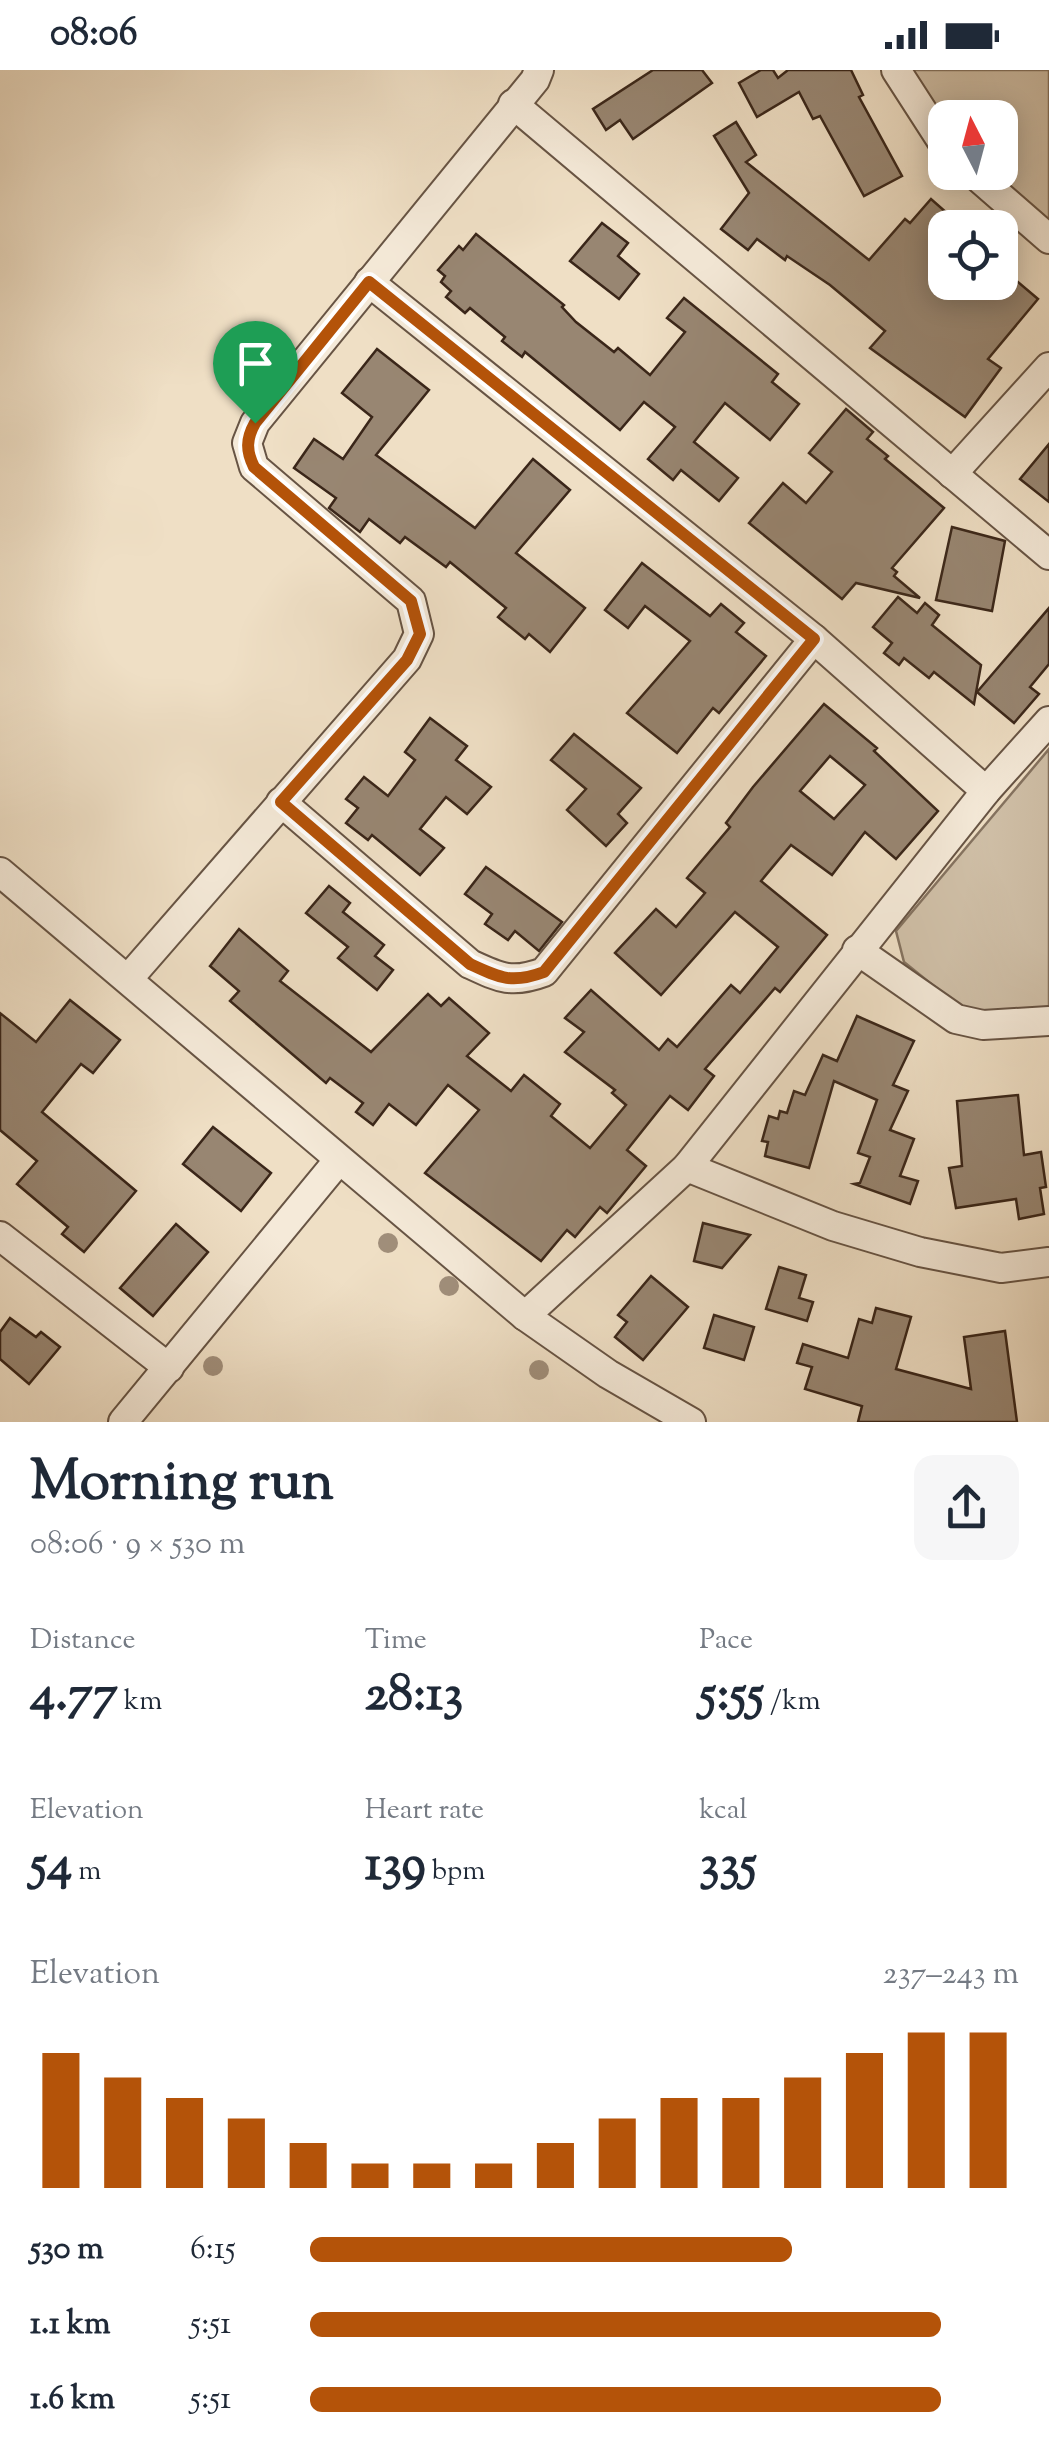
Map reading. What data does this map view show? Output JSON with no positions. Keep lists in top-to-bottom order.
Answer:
{
  "north": "top",
  "page": {
    "status": "08:06",
    "heading": ["Morning run", "08:06 · 9 × 530 m"],
    "stats": [
      ["Distance", "4.77 km"],
      ["Time", "28:13"],
      ["Pace", "5:55 /km"],
      ["Elevation", "54 m"],
      ["Heart rate", "139 bpm"],
      ["kcal", "335"]
    ],
    "chart": ["Elevation", "237–243 m"],
    "list": [
      {
        "name": "530 m",
        "note": "6:15"
      },
      {
        "name": "1.1 km",
        "note": "5:51"
      },
      {
        "name": "1.6 km",
        "note": "5:51"
      }
    ]
  }
}
